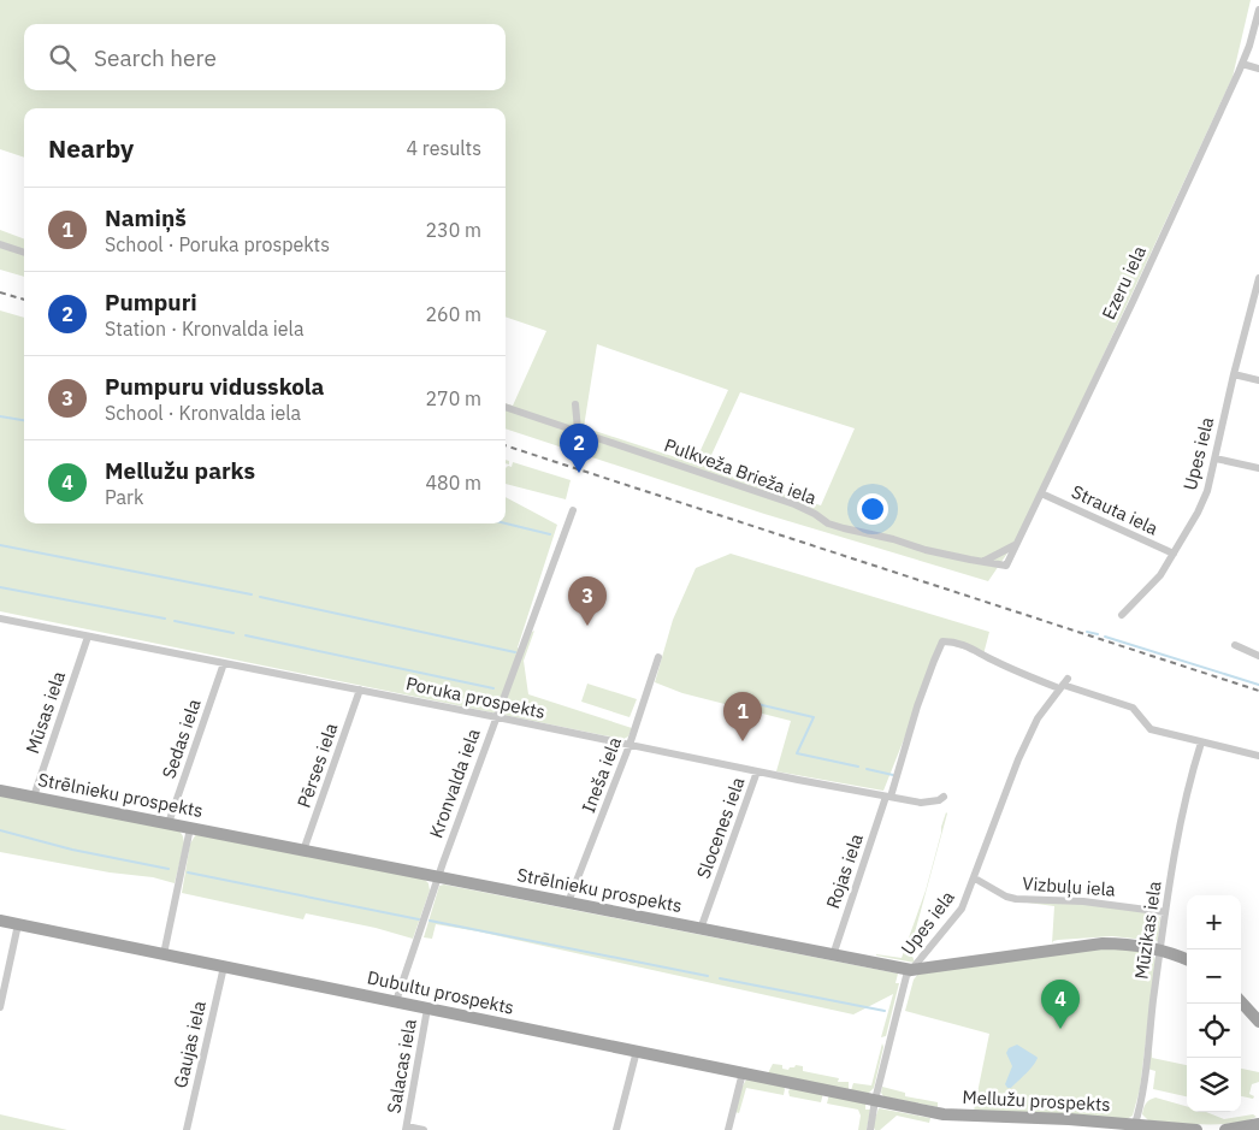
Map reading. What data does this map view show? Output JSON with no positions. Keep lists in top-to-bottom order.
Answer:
{
  "streets": {
    "main road": ["Strēlnieku prospekts", "Dubultu prospekts", "Mellužu prospekts"],
    "street": [
      "Ezeru iela",
      "Upes iela",
      "Pulkveža Brieža iela",
      "Strauta iela",
      "Poruka prospekts",
      "Mūsas iela",
      "Sedas iela",
      "Pērses iela",
      "Ineša iela",
      "Kronvalda iela",
      "Slocenes iela",
      "Rojas iela",
      "Vizbuļu iela",
      "Mūzikas iela",
      "Gaujas iela",
      "Salacas iela"
    ]
  },
  "crossings": [
    ["Ezeru iela", "Pulkveža Brieža iela"],
    ["Ezeru iela", "Strauta iela"],
    ["Upes iela", "Strauta iela"],
    ["Upes iela", "Strēlnieku prospekts"],
    ["Upes iela", "Rojas iela"],
    ["Upes iela", "Vizbuļu iela"],
    ["Upes iela", "Dubultu prospekts"],
    ["Upes iela", "Mellužu prospekts"],
    ["Poruka prospekts", "Mūsas iela"],
    ["Poruka prospekts", "Sedas iela"],
    ["Poruka prospekts", "Pērses iela"],
    ["Poruka prospekts", "Ineša iela"],
    ["Poruka prospekts", "Kronvalda iela"],
    ["Poruka prospekts", "Slocenes iela"],
    ["Poruka prospekts", "Rojas iela"],
    ["Mūsas iela", "Strēlnieku prospekts"],
    ["Sedas iela", "Strēlnieku prospekts"],
    ["Pērses iela", "Strēlnieku prospekts"],
    ["Ineša iela", "Strēlnieku prospekts"],
    ["Kronvalda iela", "Strēlnieku prospekts"],
    ["Kronvalda iela", "Dubultu prospekts"],
    ["Strēlnieku prospekts", "Slocenes iela"],
    ["Strēlnieku prospekts", "Rojas iela"],
    ["Strēlnieku prospekts", "Mūzikas iela"],
    ["Vizbuļu iela", "Mūzikas iela"],
    ["Mūzikas iela", "Mellužu prospekts"],
    ["Dubultu prospekts", "Gaujas iela"],
    ["Dubultu prospekts", "Salacas iela"],
    ["Dubultu prospekts", "Mellužu prospekts"]
  ],
  "page": {
    "search": "Search here",
    "heading": ["Nearby", "4 results"],
    "list": [
      {
        "mark": "1",
        "name": "Namiņš",
        "note": "School · Poruka prospekts",
        "value": "230 m"
      },
      {
        "mark": "2",
        "name": "Pumpuri",
        "note": "Station · Kronvalda iela",
        "value": "260 m"
      },
      {
        "mark": "3",
        "name": "Pumpuru vidusskola",
        "note": "School · Kronvalda iela",
        "value": "270 m"
      },
      {
        "mark": "4",
        "name": "Mellužu parks",
        "note": "Park",
        "value": "480 m"
      }
    ],
    "pins": [
      "2",
      "3",
      "1",
      "4"
    ],
    "map_buttons": ["+", "−"]
  }
}
